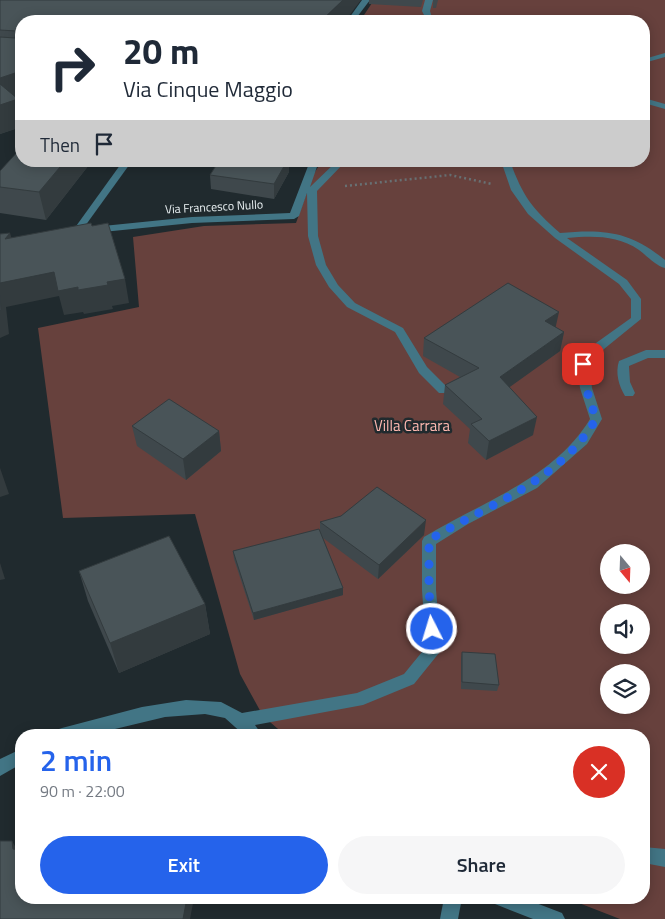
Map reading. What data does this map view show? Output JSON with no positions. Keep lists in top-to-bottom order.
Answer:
{
  "streets": {
    "street": ["Via Francesco Nullo"]
  },
  "parks": ["Villa Carrara"],
  "north": "bottom",
  "page": {
    "turn": ["20 m", "Via Cinque Maggio"],
    "then": "Then",
    "heading": ["2 min", "90 m · 22:00"],
    "buttons": ["Exit", "Share"]
  }
}
